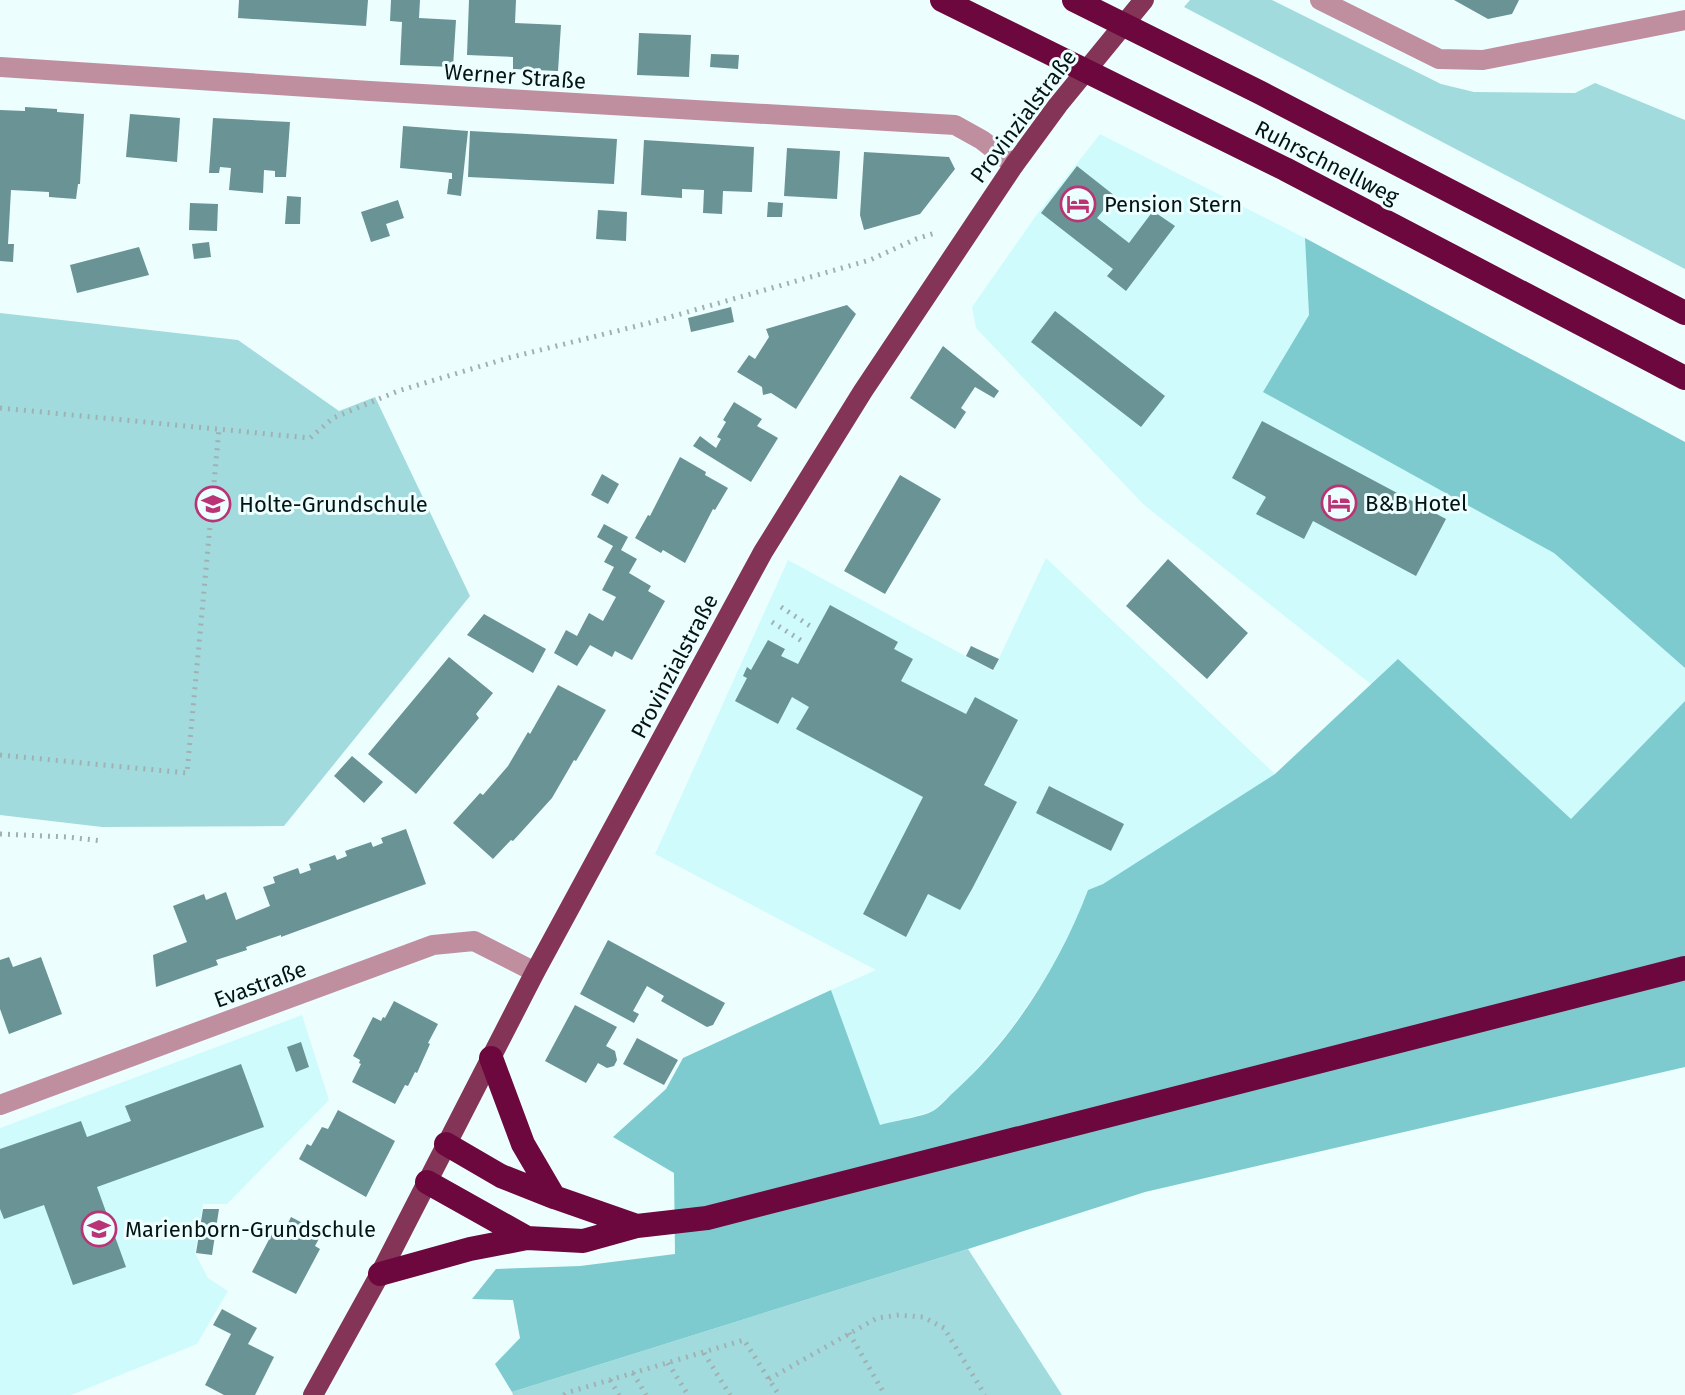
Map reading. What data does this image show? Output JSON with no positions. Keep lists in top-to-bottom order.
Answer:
{
  "streets": {
    "highway": ["Ruhrschnellweg"],
    "main road": ["Provinzialstraße"],
    "street": ["Werner Straße", "Evastraße"]
  },
  "crossings": [
    ["Werner Straße", "Provinzialstraße"],
    ["Provinzialstraße", "Evastraße"]
  ],
  "places": {
    "hotel": ["Pension Stern", "B&B Hotel"],
    "school or university": ["Holte-Grundschule", "Marienborn-Grundschule"]
  }
}
